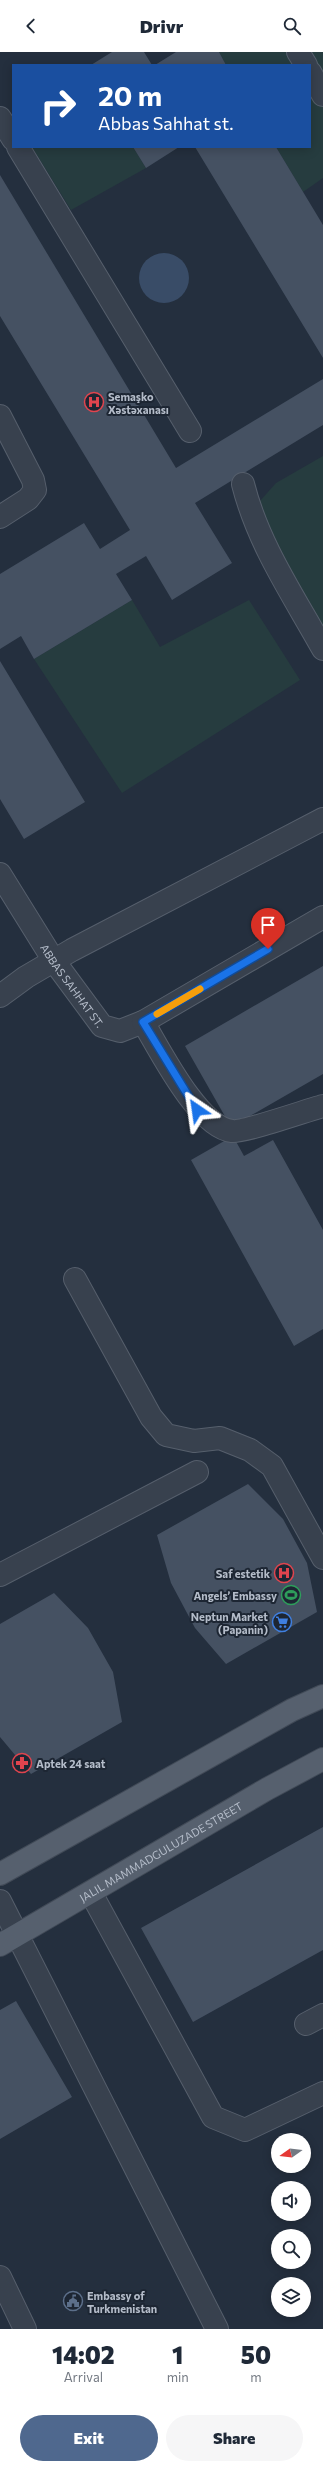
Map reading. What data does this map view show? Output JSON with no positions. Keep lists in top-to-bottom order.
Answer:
{
  "streets": {
    "main road": ["JALIL MAMMADGULUZADE STREET"],
    "street": ["ABBAS SAHHAT ST."]
  },
  "places": {
    "hospital": ["Semaşko Xəstəxanası", "Saf estetik"],
    "sports": ["Angels’ Embassy"],
    "supermarket": ["Neptun Market (Papanin)"],
    "pharmacy": ["Aptek 24 saat"],
    "public building": ["Embassy of Turkmenistan"]
  },
  "north": "left",
  "page": {
    "header": "Drivr",
    "turn": ["20 m", "Abbas Sahhat st."],
    "eta": [
      "14:02",
      "Arrival",
      "1",
      "min",
      "50",
      "m"
    ],
    "buttons": ["Exit", "Share"]
  }
}
